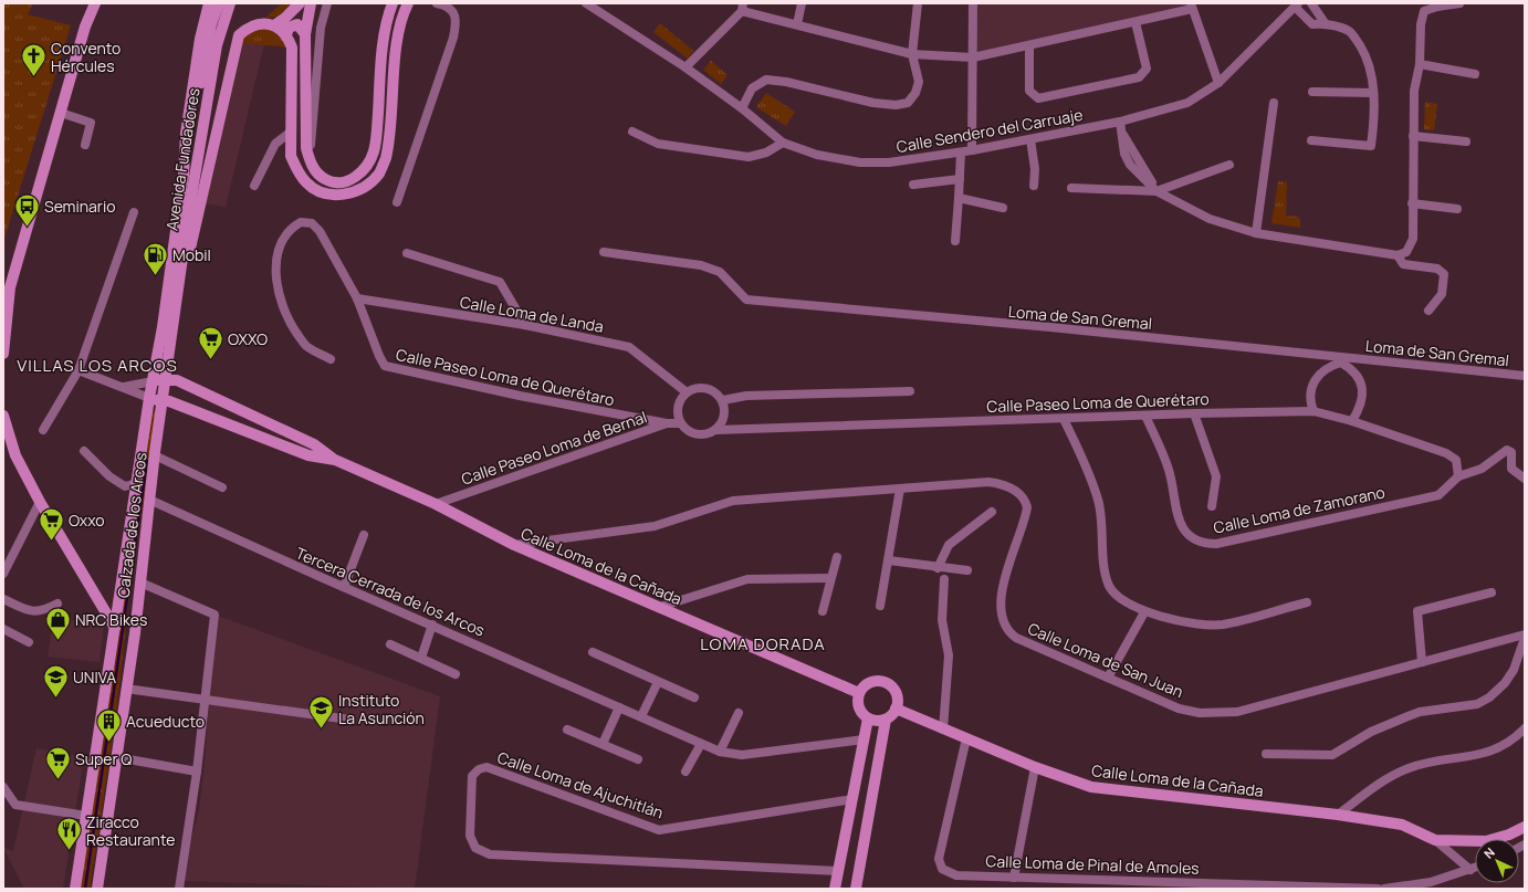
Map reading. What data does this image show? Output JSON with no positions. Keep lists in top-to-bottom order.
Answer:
{
  "streets": {
    "street": [
      "Calle Sendero del Carruaje",
      "Avenida Fundadores",
      "Calle Loma de Landa",
      "Loma de San Gremal",
      "Calle Paseo Loma de Querétaro",
      "Calle Paseo Loma de Bernal",
      "Calle Loma de Zamorano",
      "Calzada de los Arcos",
      "Calle Loma de la Cañada",
      "Tercera Cerrada de los Arcos",
      "Calle Loma de San Juan",
      "Calle Loma de Ajuchitlán",
      "Calle Loma de Pinal de Amoles"
    ]
  },
  "crossings": [
    ["Avenida Fundadores", "Calzada de los Arcos"],
    ["Avenida Fundadores", "Calle Loma de la Cañada"],
    ["Calle Loma de Landa", "Calle Paseo Loma de Querétaro"],
    ["Calle Loma de Landa", "Calle Paseo Loma de Bernal"],
    ["Loma de San Gremal", "Calle Paseo Loma de Querétaro"],
    ["Calle Paseo Loma de Querétaro", "Calle Paseo Loma de Bernal"],
    ["Calle Paseo Loma de Querétaro", "Calle Loma de Zamorano"],
    ["Calle Paseo Loma de Bernal", "Calle Loma de la Cañada"],
    ["Calzada de los Arcos", "Calle Loma de la Cañada"],
    ["Calzada de los Arcos", "Tercera Cerrada de los Arcos"],
    ["Calle Loma de la Cañada", "Calle Loma de San Juan"],
    ["Calle Loma de la Cañada", "Calle Loma de Pinal de Amoles"]
  ],
  "districts": ["VILLAS LOS ARCOS", "LOMA DORADA"],
  "places": {
    "church": ["Convento Hércules"],
    "bus stop": ["Seminario"],
    "fuel station": ["Mobil"],
    "supermarket": ["OXXO", "Oxxo", "Super Q"],
    "shop": ["NRC Bikes"],
    "school or university": ["UNIVA", "Instituto La Asunción"],
    "building": ["Acueducto"],
    "restaurant": ["Ziracco Restaurante"]
  },
  "north": "top left"
}
